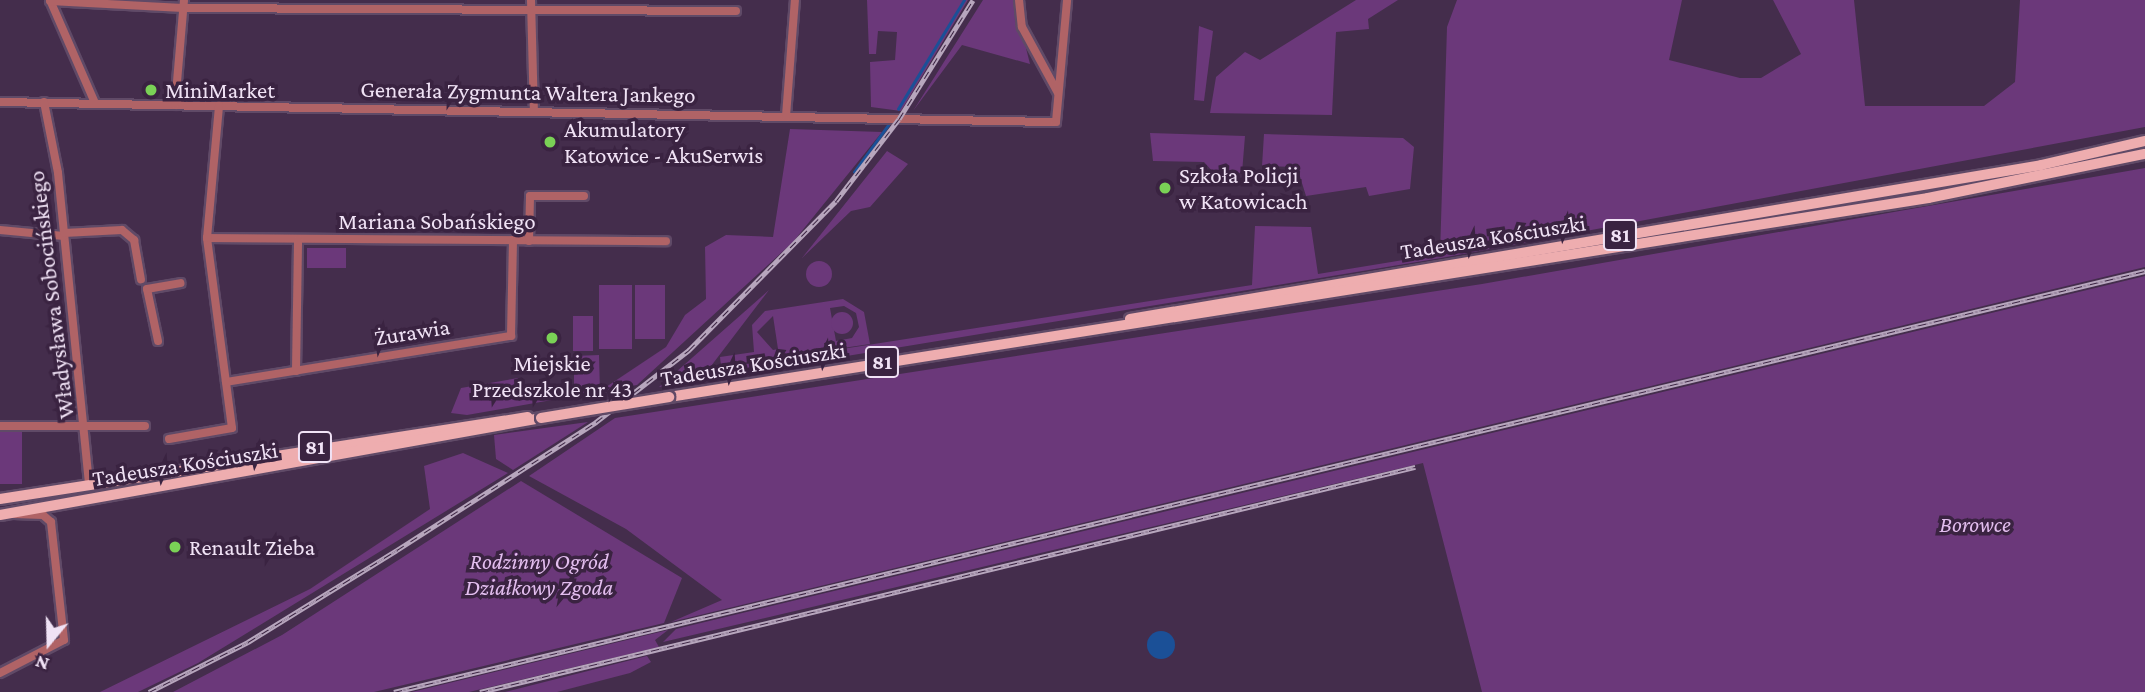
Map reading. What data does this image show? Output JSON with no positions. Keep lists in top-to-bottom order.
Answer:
{
  "streets": {
    "main road": ["81", "Tadeusza Kościuszki"],
    "street": [
      "Generała Zygmunta Waltera Jankego",
      "Mariana Sobańskiego",
      "Władysława Sobocińskiego",
      "Żurawia"
    ]
  },
  "crossings": [
    ["Generała Zygmunta Waltera Jankego", "Władysława Sobocińskiego"],
    ["Mariana Sobańskiego", "Żurawia"],
    ["Tadeusza Kościuszki", "Władysława Sobocińskiego"]
  ],
  "parks": ["Borowce", "Rodzinny Ogród Działkowy Zgoda"],
  "places": [
    "MiniMarket",
    "Akumulatory Katowice - AkuSerwis",
    "Szkoła Policji w Katowicach",
    "Miejskie Przedszkole nr 43",
    "Renault Zieba"
  ],
  "north": "bottom"
}
